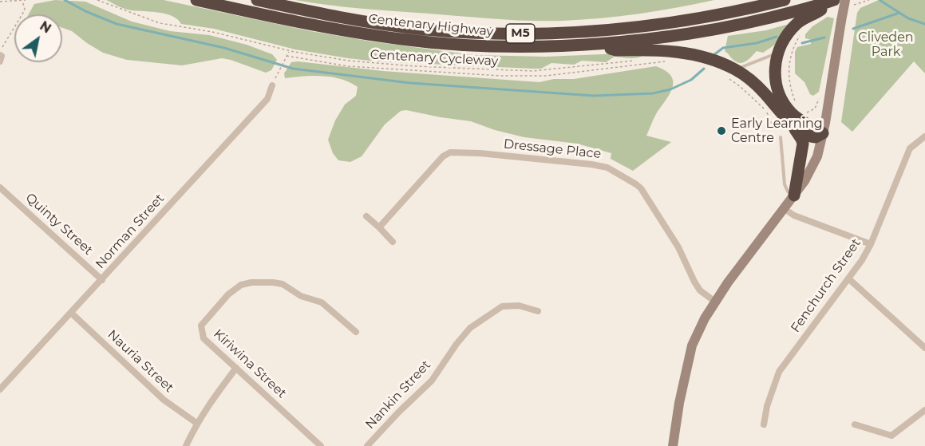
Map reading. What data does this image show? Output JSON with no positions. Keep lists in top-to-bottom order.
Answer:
{
  "streets": {
    "highway": ["Centenary Highway", "M5"],
    "street": [
      "Dressage Place",
      "Quinty Street",
      "Norman Street",
      "Fenchurch Street",
      "Nauria Street",
      "Kiriwina Street",
      "Nankin Street"
    ],
    "path": ["Centenary Cycleway"]
  },
  "crossings": [
    ["Quinty Street", "Norman Street"],
    ["Norman Street", "Nauria Street"]
  ],
  "parks": ["Cliveden Park"],
  "places": ["Early Learning Centre"],
  "north": "top right"
}
